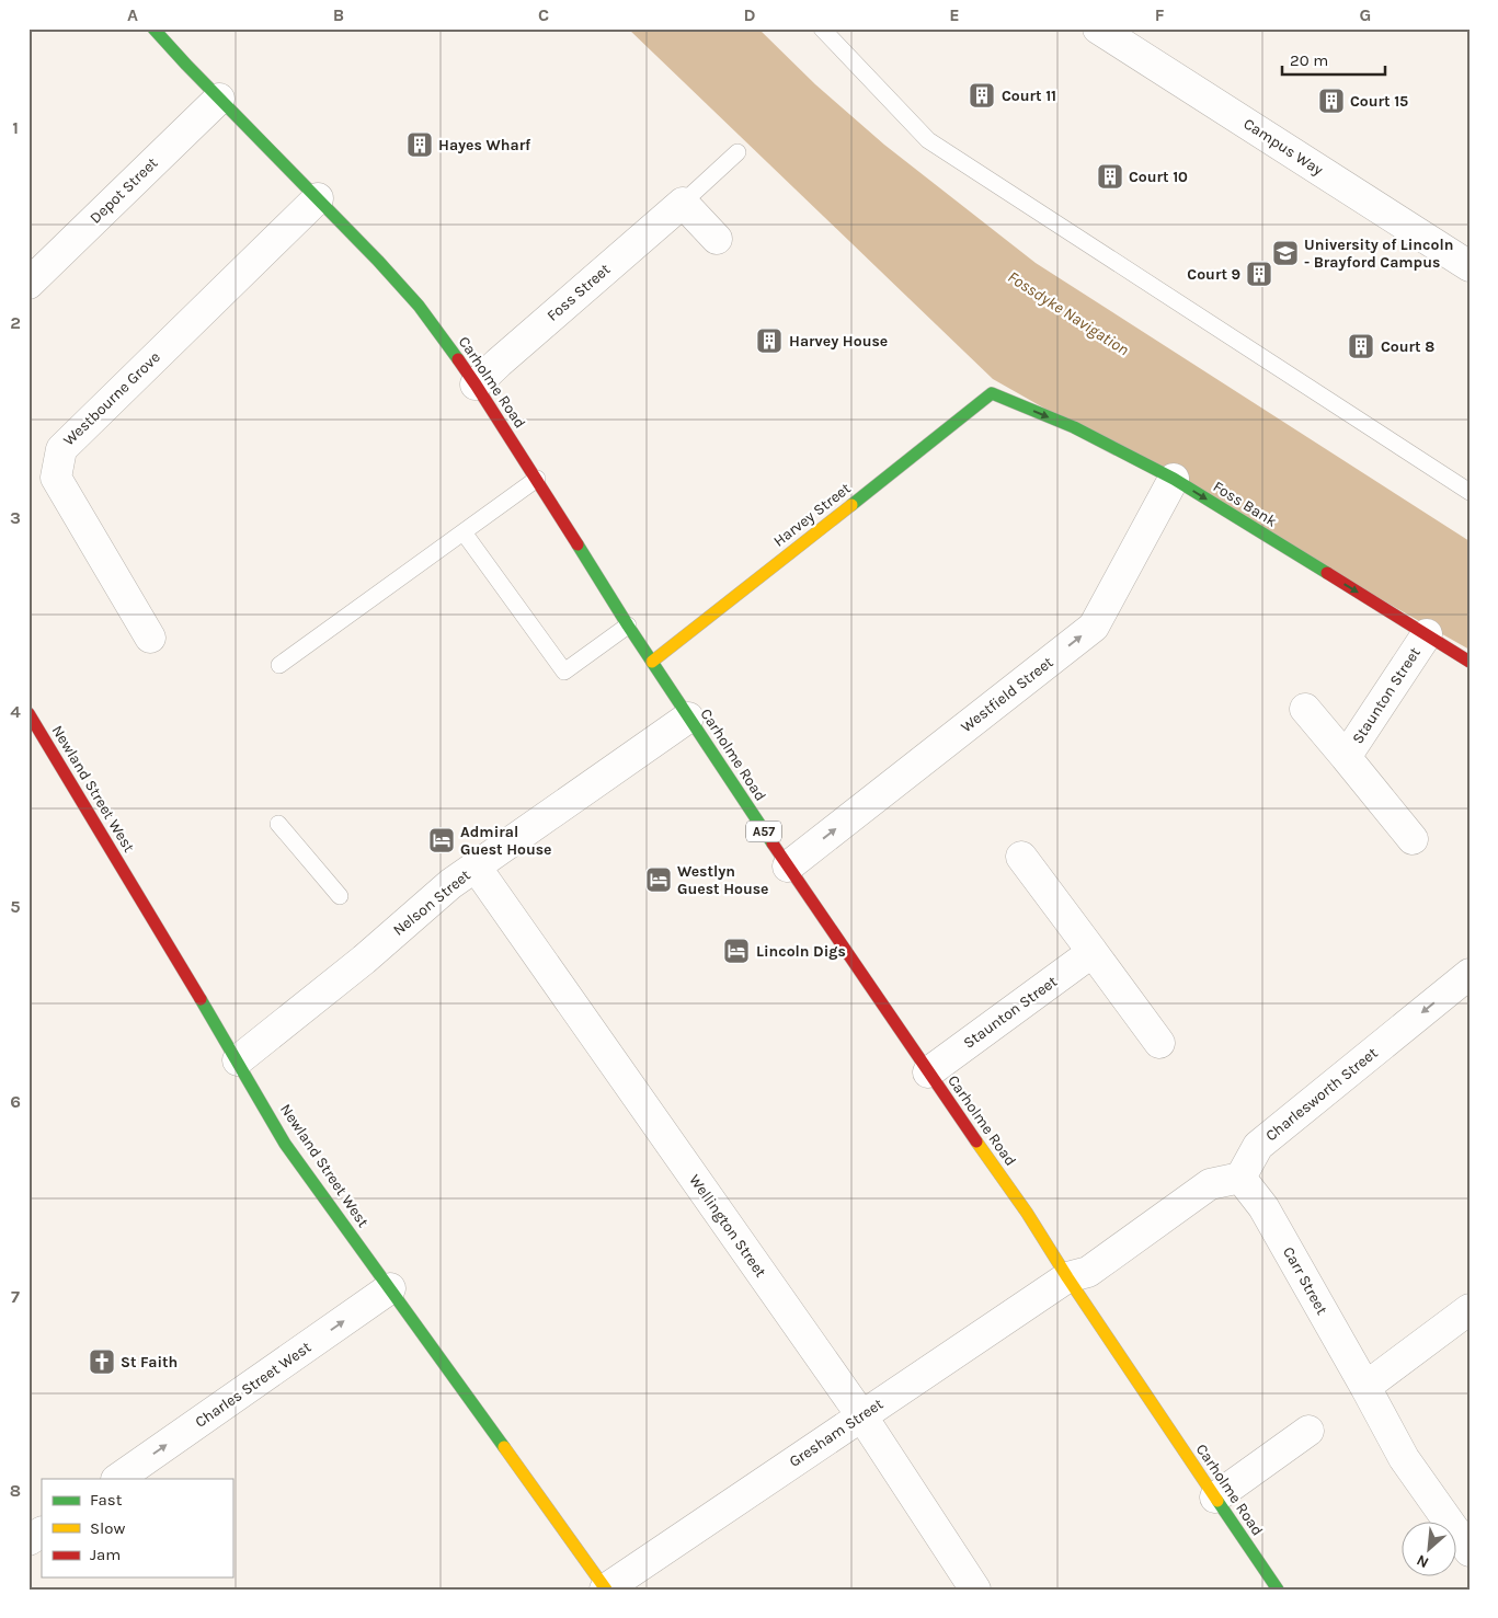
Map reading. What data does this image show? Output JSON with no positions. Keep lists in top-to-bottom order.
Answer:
{
  "streets": {
    "street": [
      "Campus Way",
      "Depot Street",
      "Foss Street",
      "Carholme Road",
      "Westbourne Grove",
      "Foss Bank",
      "Harvey Street",
      "Westfield Street",
      "Staunton Street",
      "Newland Street West",
      "A57",
      "Nelson Street",
      "Charlesworth Street",
      "Wellington Street",
      "Carr Street",
      "Charles Street West",
      "Gresham Street"
    ]
  },
  "crossings": [
    ["Depot Street", "Carholme Road"],
    ["Foss Street", "Carholme Road"],
    ["Carholme Road", "Westbourne Grove"],
    ["Carholme Road", "Harvey Street"],
    ["Carholme Road", "Westfield Street"],
    ["Carholme Road", "Staunton Street"],
    ["Carholme Road", "Nelson Street"],
    ["Carholme Road", "Gresham Street"],
    ["Foss Bank", "Harvey Street"],
    ["Foss Bank", "Westfield Street"],
    ["Foss Bank", "Staunton Street"],
    ["Newland Street West", "Nelson Street"],
    ["Newland Street West", "Charles Street West"],
    ["Newland Street West", "Gresham Street"],
    ["Nelson Street", "Wellington Street"],
    ["Charlesworth Street", "Carr Street"],
    ["Wellington Street", "Gresham Street"]
  ],
  "one_way": [
    "Foss Bank",
    "Westfield Street",
    "Charlesworth Street",
    "Charles Street West"
  ],
  "water": ["Fossdyke Navigation"],
  "places": {
    "building": [
      "Court 11",
      "Court 15",
      "Hayes Wharf",
      "Court 10",
      "Court 9",
      "Harvey House",
      "Court 8"
    ],
    "school or university": ["University of Lincoln - Brayford Campus"],
    "hotel": ["Admiral Guest House", "Westlyn Guest House", "Lincoln Digs"],
    "church": ["St Faith"]
  },
  "legend": ["Fast", "Slow", "Jam"],
  "scale_bar": "20 m",
  "north": "bottom left",
  "grid": {
    "columns": [
      "A",
      "B",
      "C",
      "D",
      "E",
      "F",
      "G"
    ],
    "rows": [
      "1",
      "2",
      "3",
      "4",
      "5",
      "6",
      "7",
      "8"
    ]
  }
}
